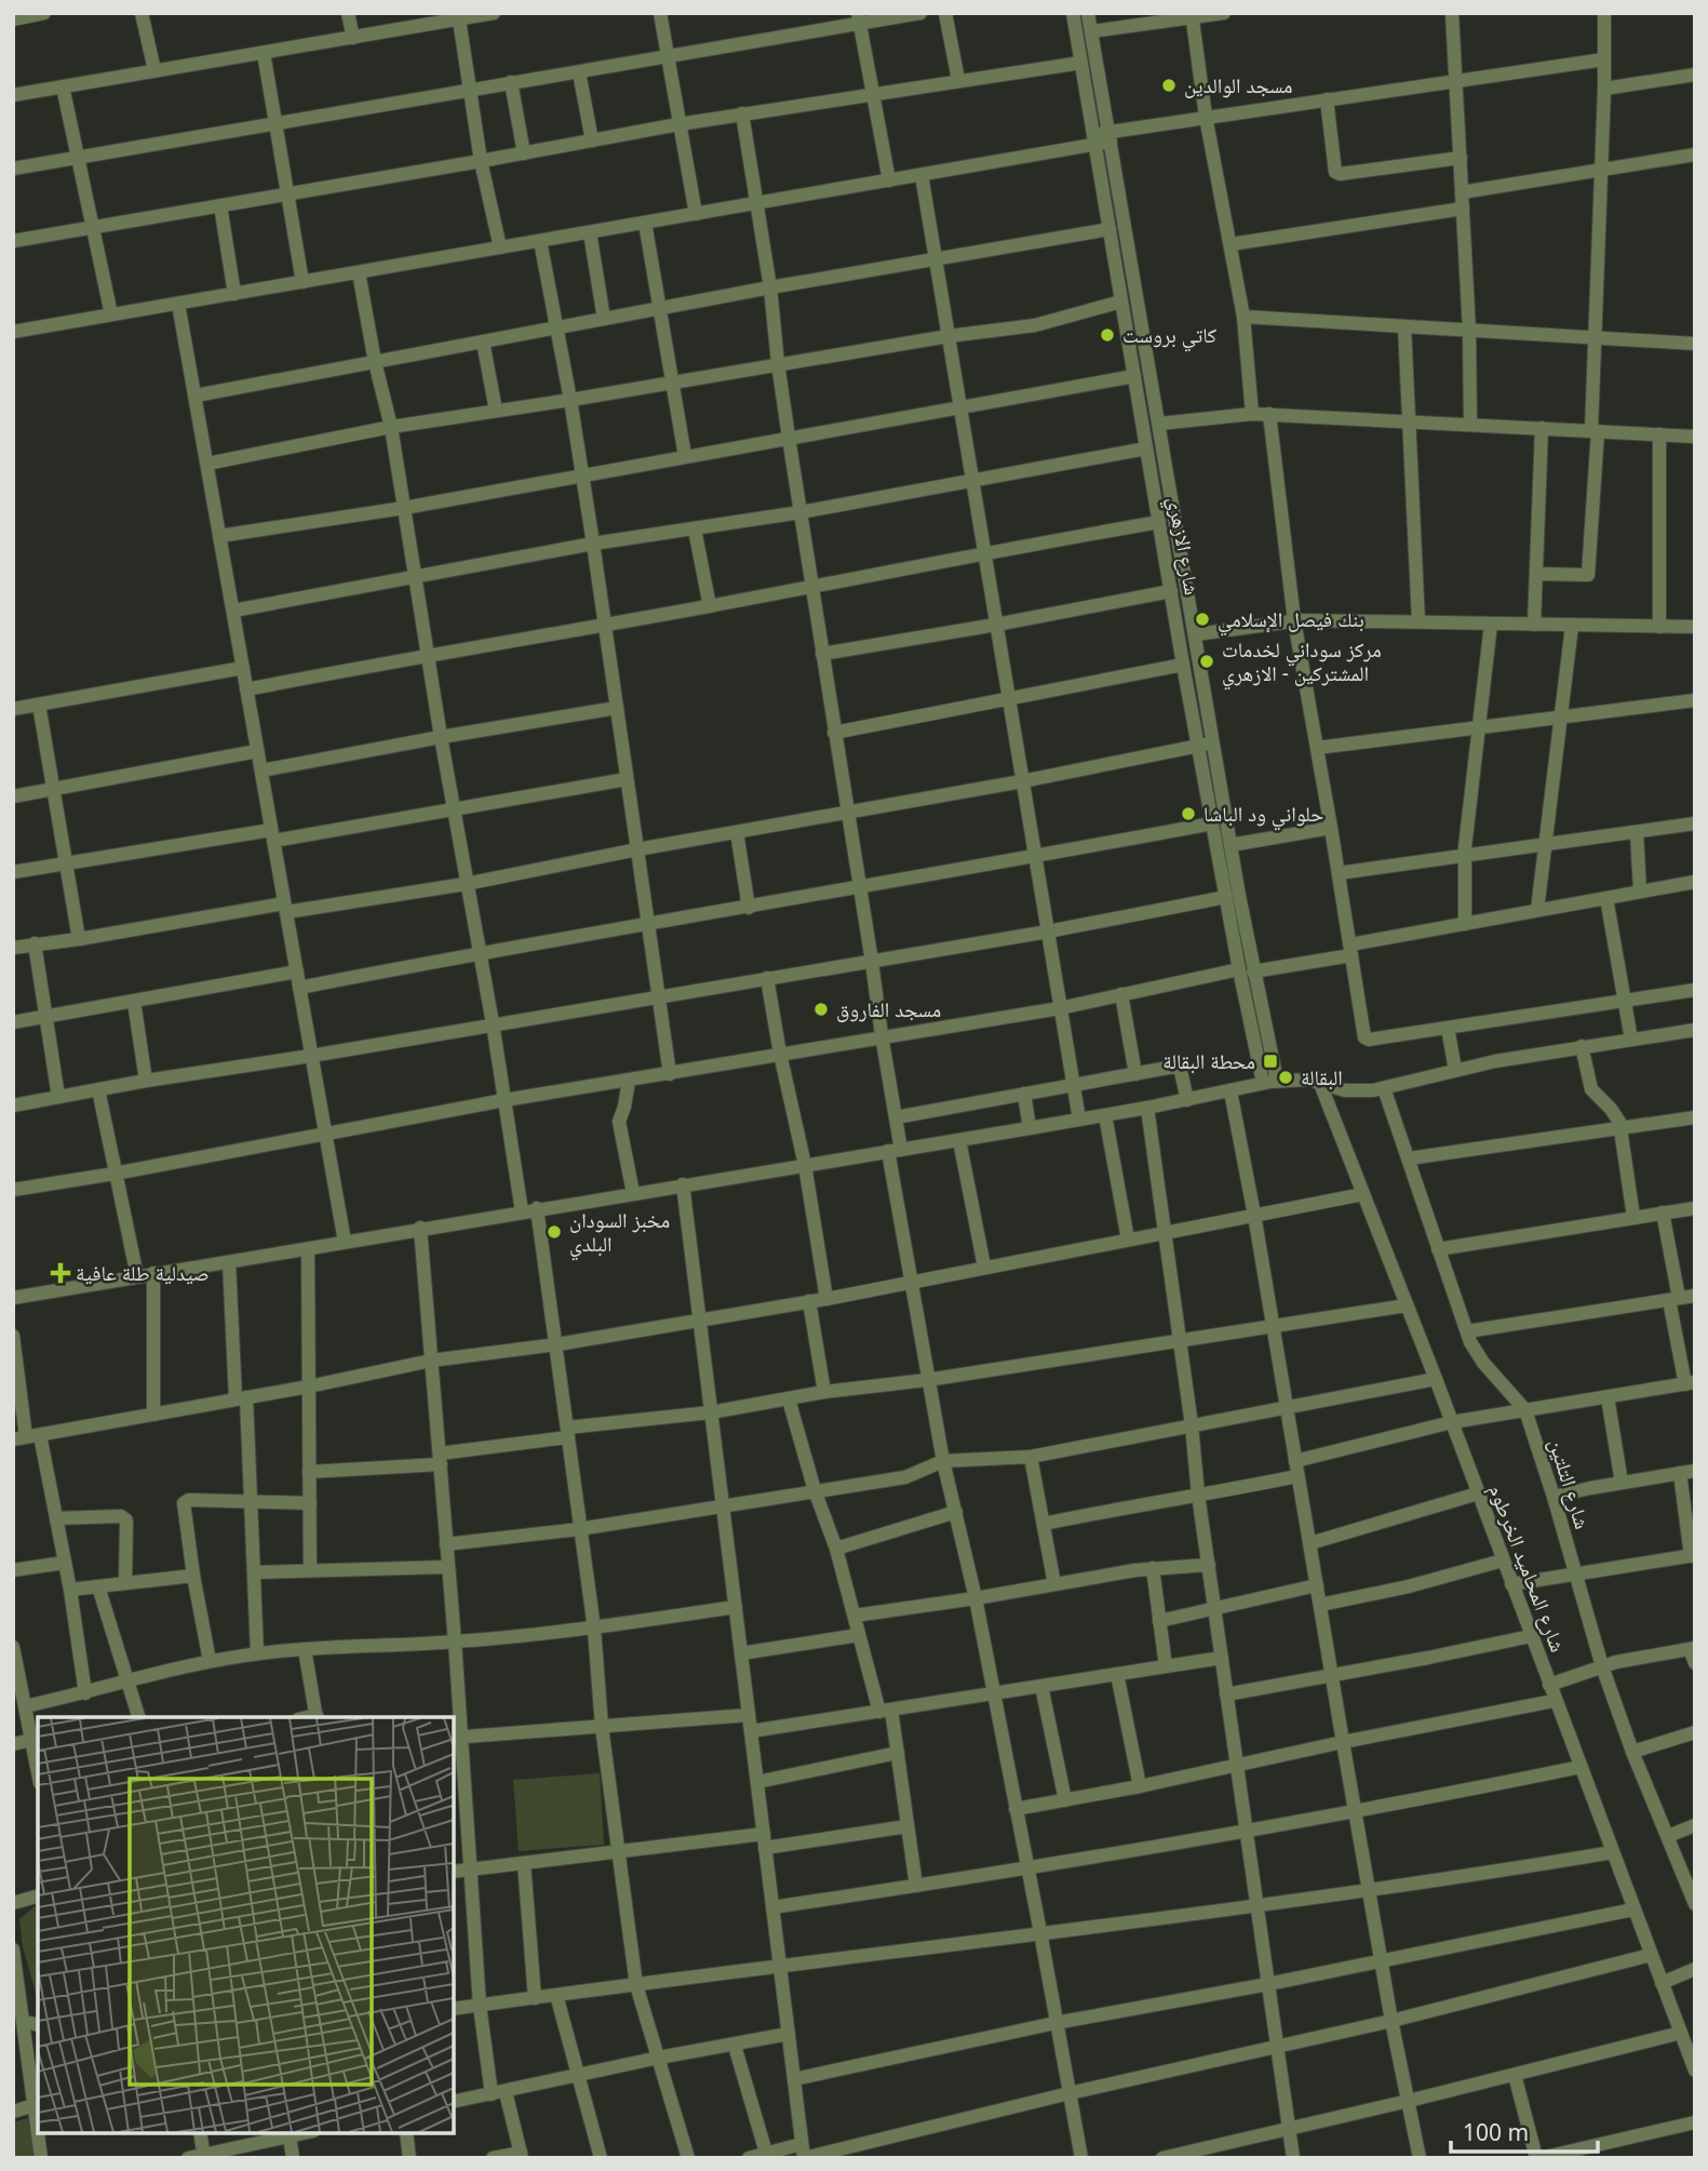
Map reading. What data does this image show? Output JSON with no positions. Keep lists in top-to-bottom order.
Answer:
{
  "streets": {
    "street": ["شارع الازهري", "شارع التلتين", "شارع المحاميد الخرطوم"]
  },
  "places": {
    "other": [
      "مسجد الوالدين",
      "كاتي بروست",
      "بنك فيصل الإسلامي",
      "مركز سوداني لخدمات المشتركين - الازهري",
      "حلواني ود الباشا",
      "مسجد الفاروق",
      "البقالة",
      "مخبز السودان البلدي"
    ],
    "transit": ["محطة البقالة"],
    "health": ["صيدلية طلة عافية"]
  },
  "scale_bar": "100 m"
}
